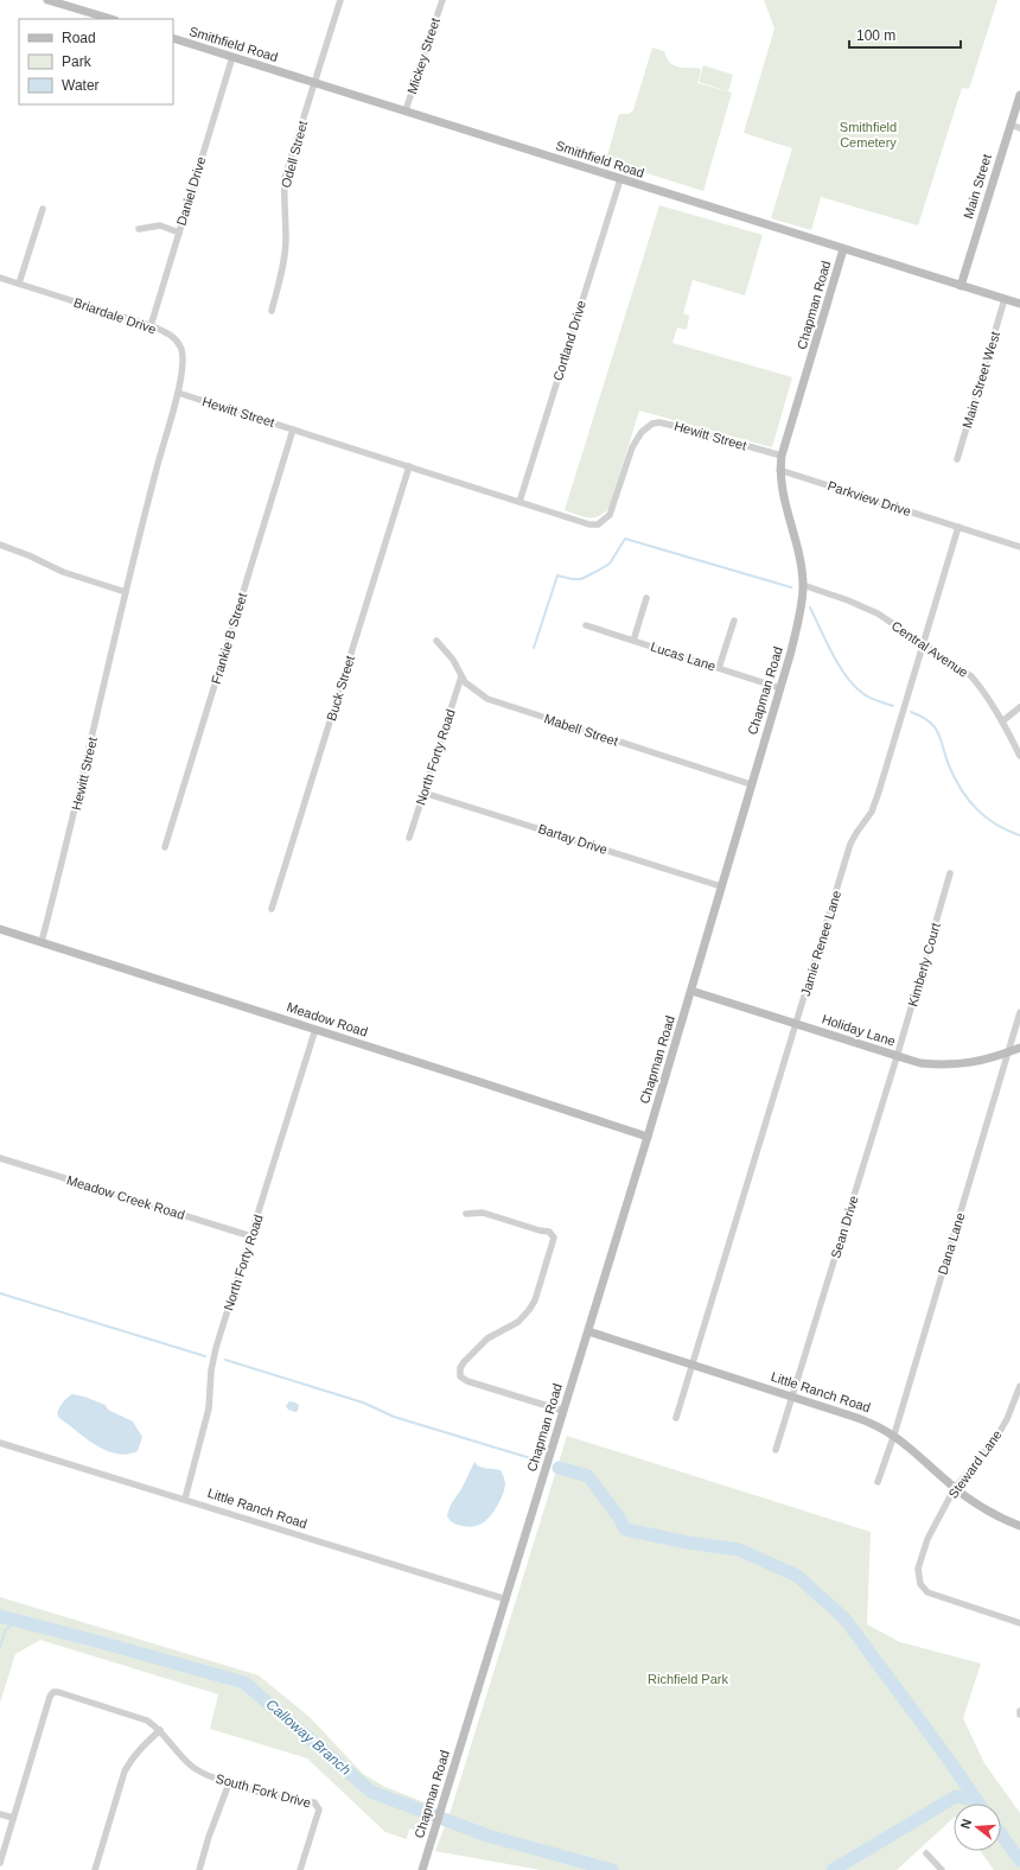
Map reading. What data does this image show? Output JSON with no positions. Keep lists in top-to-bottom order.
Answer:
{
  "streets": {
    "street": [
      "Smithfield Road",
      "Mickey Street",
      "Odell Street",
      "Main Street",
      "Daniel Drive",
      "Chapman Road",
      "Briardale Drive",
      "Cortland Drive",
      "Main Street West",
      "Hewitt Street",
      "Parkview Drive",
      "Frankie B Street",
      "Central Avenue",
      "Lucas Lane",
      "Buck Street",
      "Mabell Street",
      "North Forty Road",
      "Bartay Drive",
      "Jamie Renee Lane",
      "Kimberly Court",
      "Meadow Road",
      "Holiday Lane",
      "Meadow Creek Road",
      "Sean Drive",
      "Dana Lane",
      "Little Ranch Road",
      "Steward Lane",
      "South Fork Drive"
    ]
  },
  "crossings": [
    ["Smithfield Road", "Mickey Street"],
    ["Smithfield Road", "Odell Street"],
    ["Smithfield Road", "Main Street"],
    ["Smithfield Road", "Daniel Drive"],
    ["Smithfield Road", "Chapman Road"],
    ["Smithfield Road", "Cortland Drive"],
    ["Smithfield Road", "Main Street West"],
    ["Daniel Drive", "Briardale Drive"],
    ["Chapman Road", "Hewitt Street"],
    ["Chapman Road", "Parkview Drive"],
    ["Chapman Road", "Central Avenue"],
    ["Chapman Road", "Lucas Lane"],
    ["Chapman Road", "Mabell Street"],
    ["Chapman Road", "Bartay Drive"],
    ["Chapman Road", "Meadow Road"],
    ["Chapman Road", "Holiday Lane"],
    ["Chapman Road", "Little Ranch Road"],
    ["Briardale Drive", "Hewitt Street"],
    ["Cortland Drive", "Hewitt Street"],
    ["Hewitt Street", "Frankie B Street"],
    ["Hewitt Street", "Buck Street"],
    ["Hewitt Street", "Meadow Road"],
    ["Parkview Drive", "Jamie Renee Lane"],
    ["Central Avenue", "Jamie Renee Lane"],
    ["Mabell Street", "North Forty Road"],
    ["North Forty Road", "Bartay Drive"],
    ["North Forty Road", "Meadow Road"],
    ["North Forty Road", "Meadow Creek Road"],
    ["North Forty Road", "Little Ranch Road"],
    ["Jamie Renee Lane", "Holiday Lane"],
    ["Jamie Renee Lane", "Little Ranch Road"],
    ["Kimberly Court", "Holiday Lane"],
    ["Kimberly Court", "Sean Drive"],
    ["Holiday Lane", "Sean Drive"],
    ["Holiday Lane", "Dana Lane"],
    ["Sean Drive", "Little Ranch Road"],
    ["Dana Lane", "Little Ranch Road"],
    ["Little Ranch Road", "Steward Lane"]
  ],
  "water": ["Calloway Branch"],
  "parks": ["Smithfield Cemetery", "Richfield Park"],
  "legend": ["Road", "Park", "Water"],
  "scale_bar": "100 m",
  "north": "left"
}
